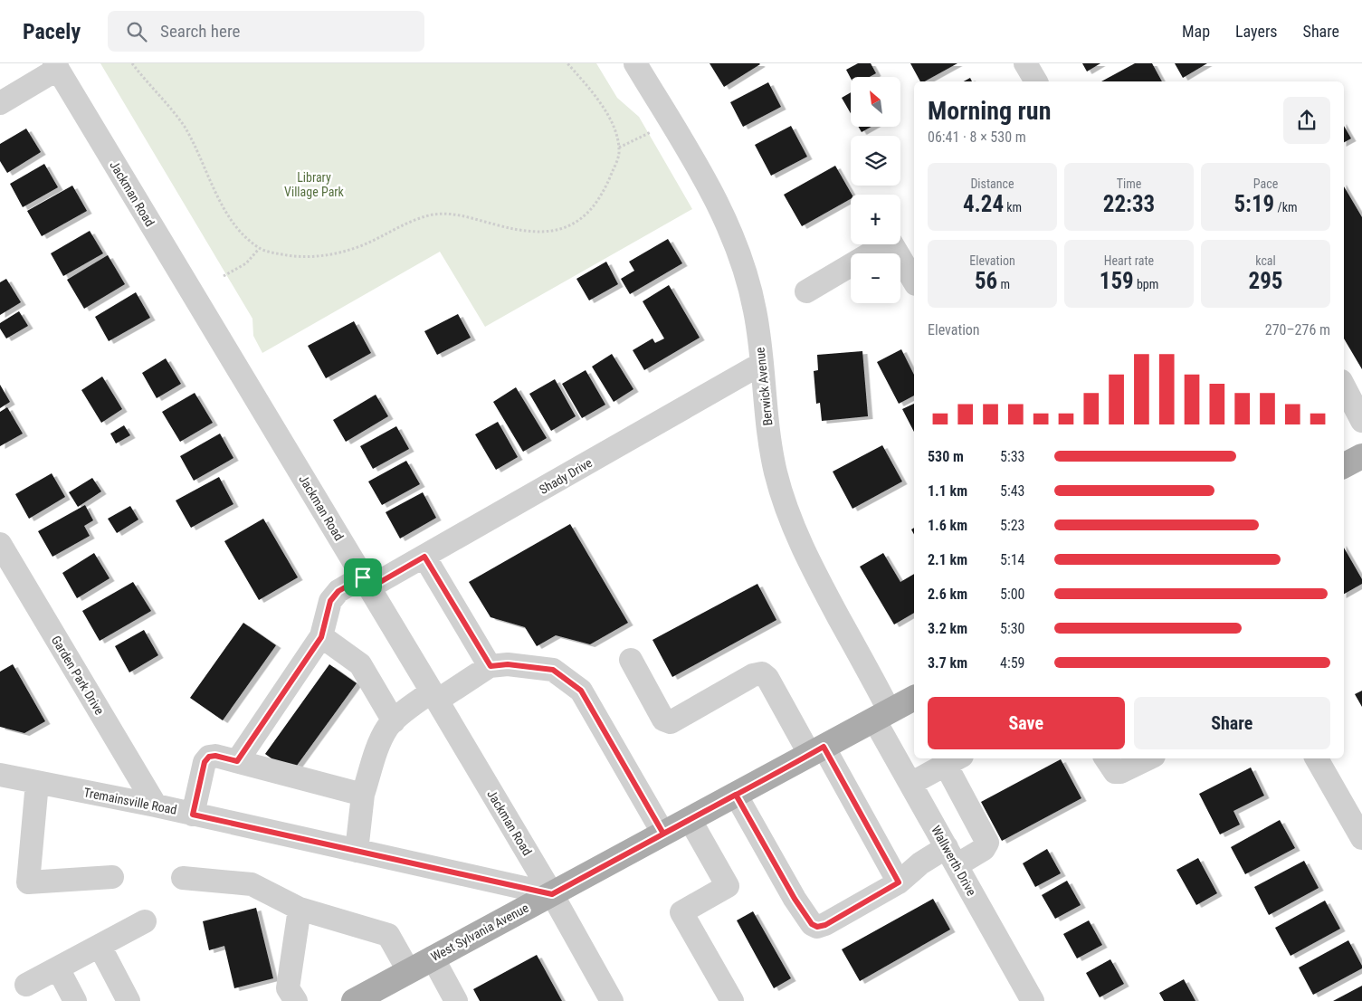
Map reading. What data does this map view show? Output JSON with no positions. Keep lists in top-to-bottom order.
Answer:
{
  "streets": {
    "main road": ["West Sylvania Avenue"],
    "street": [
      "Jackman Road",
      "Berwick Avenue",
      "Shady Drive",
      "Garden Park Drive",
      "Tremainsville Road",
      "Wallwerth Drive"
    ]
  },
  "crossings": [
    ["Jackman Road", "Shady Drive"],
    ["Jackman Road", "Tremainsville Road"],
    ["Jackman Road", "West Sylvania Avenue"],
    ["Berwick Avenue", "Shady Drive"],
    ["Berwick Avenue", "Wallwerth Drive"],
    ["Berwick Avenue", "West Sylvania Avenue"],
    ["Garden Park Drive", "Tremainsville Road"],
    ["Tremainsville Road", "West Sylvania Avenue"],
    ["Wallwerth Drive", "West Sylvania Avenue"]
  ],
  "parks": ["Library Village Park"],
  "north": "top left",
  "page": {
    "header": "Pacely",
    "search": "Search here",
    "nav": ["Map", "Layers", "Share"],
    "map_buttons": ["+", "−"],
    "heading": ["Morning run", "06:41 · 8 × 530 m"],
    "stats": [
      ["Distance", "4.24 km"],
      ["Time", "22:33"],
      ["Pace", "5:19 /km"],
      ["Elevation", "56 m"],
      ["Heart rate", "159 bpm"],
      ["kcal", "295"]
    ],
    "chart": ["Elevation", "270–276 m"],
    "list": [
      {
        "name": "530 m",
        "note": "5:33"
      },
      {
        "name": "1.1 km",
        "note": "5:43"
      },
      {
        "name": "1.6 km",
        "note": "5:23"
      },
      {
        "name": "2.1 km",
        "note": "5:14"
      },
      {
        "name": "2.6 km",
        "note": "5:00"
      },
      {
        "name": "3.2 km",
        "note": "5:30"
      },
      {
        "name": "3.7 km",
        "note": "4:59"
      }
    ],
    "buttons": ["Save", "Share"]
  }
}
